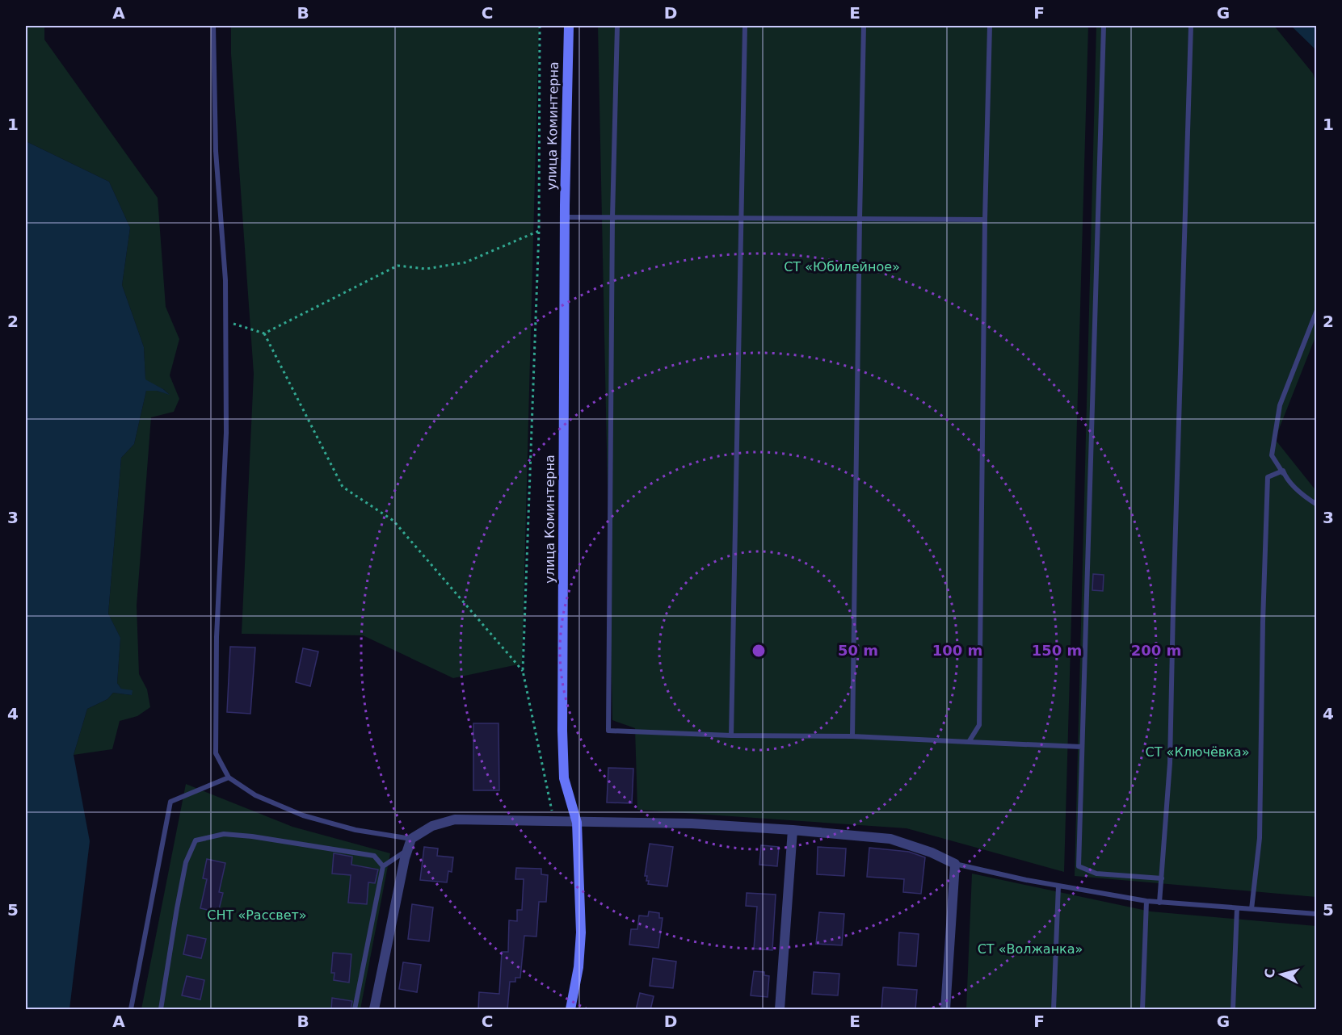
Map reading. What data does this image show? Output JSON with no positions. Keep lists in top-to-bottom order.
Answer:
{
  "streets": {
    "street": ["улица Коминтерна"]
  },
  "parks": [
    "СТ «Юбилейное»",
    "СТ «Ключёвка»",
    "СНТ «Рассвет»",
    "СТ «Волжанка»"
  ],
  "north": "left",
  "grid": {
    "columns": [
      "A",
      "B",
      "C",
      "D",
      "E",
      "F",
      "G"
    ],
    "rows": [
      "1",
      "2",
      "3",
      "4",
      "5"
    ]
  },
  "rings": [
    "50 m",
    "100 m",
    "150 m",
    "200 m"
  ]
}
